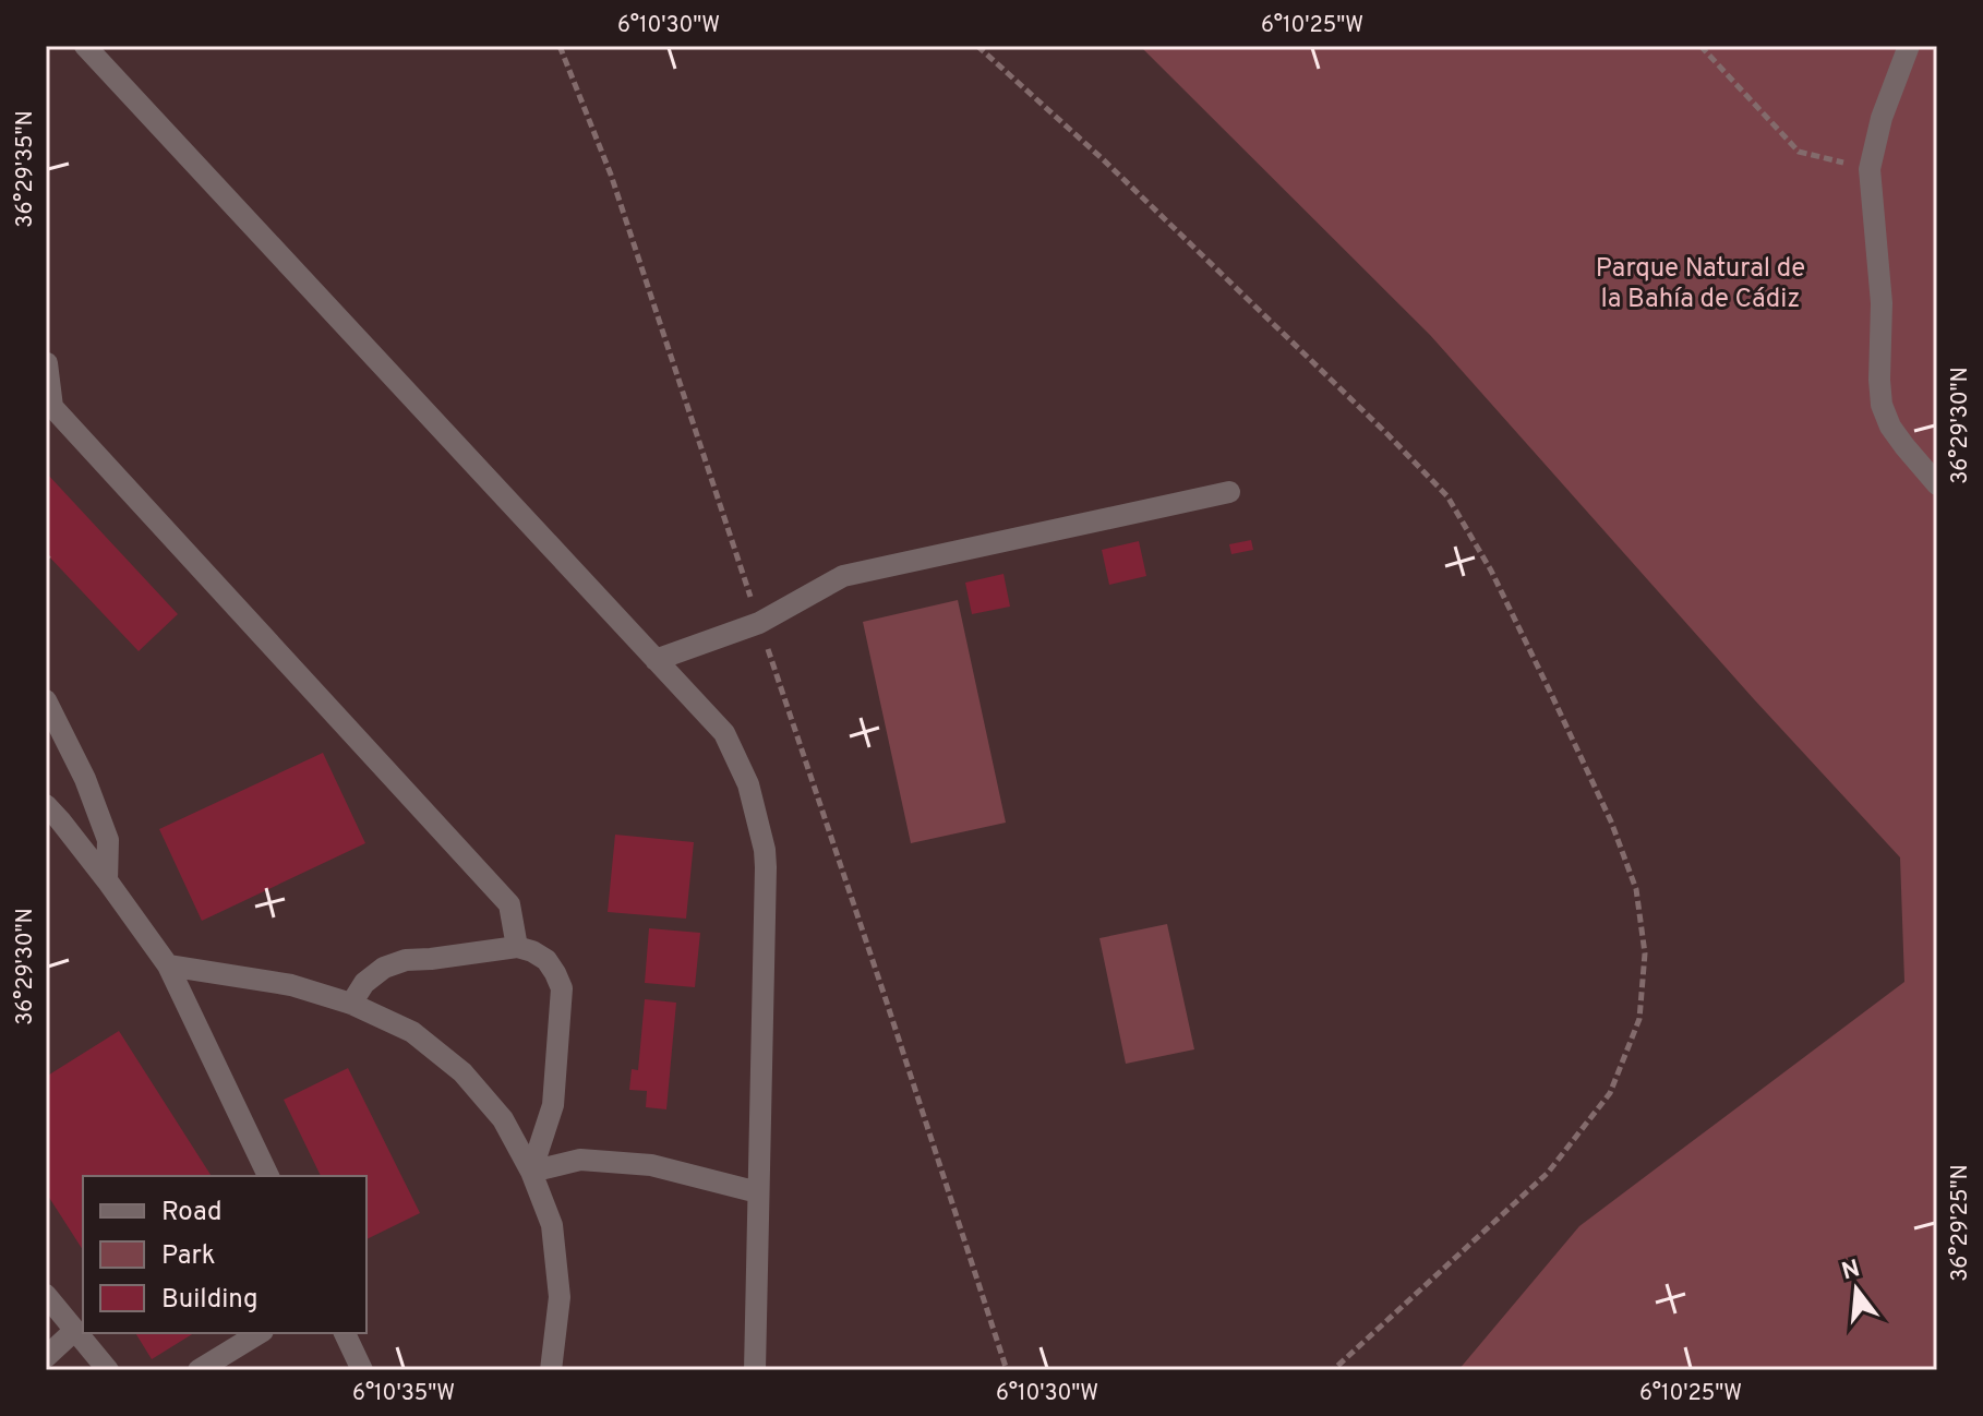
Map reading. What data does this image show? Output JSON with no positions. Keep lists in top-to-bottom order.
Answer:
{
  "parks": ["Parque Natural de la Bahía de Cádiz"],
  "legend": ["Road", "Park", "Building"],
  "north": "top",
  "coordinates": [
    "6°10'30\"W",
    "6°10'25\"W",
    "36°29'35\"N",
    "36°29'30\"N",
    "36°29'25\"N",
    "6°10'35\"W"
  ]
}
